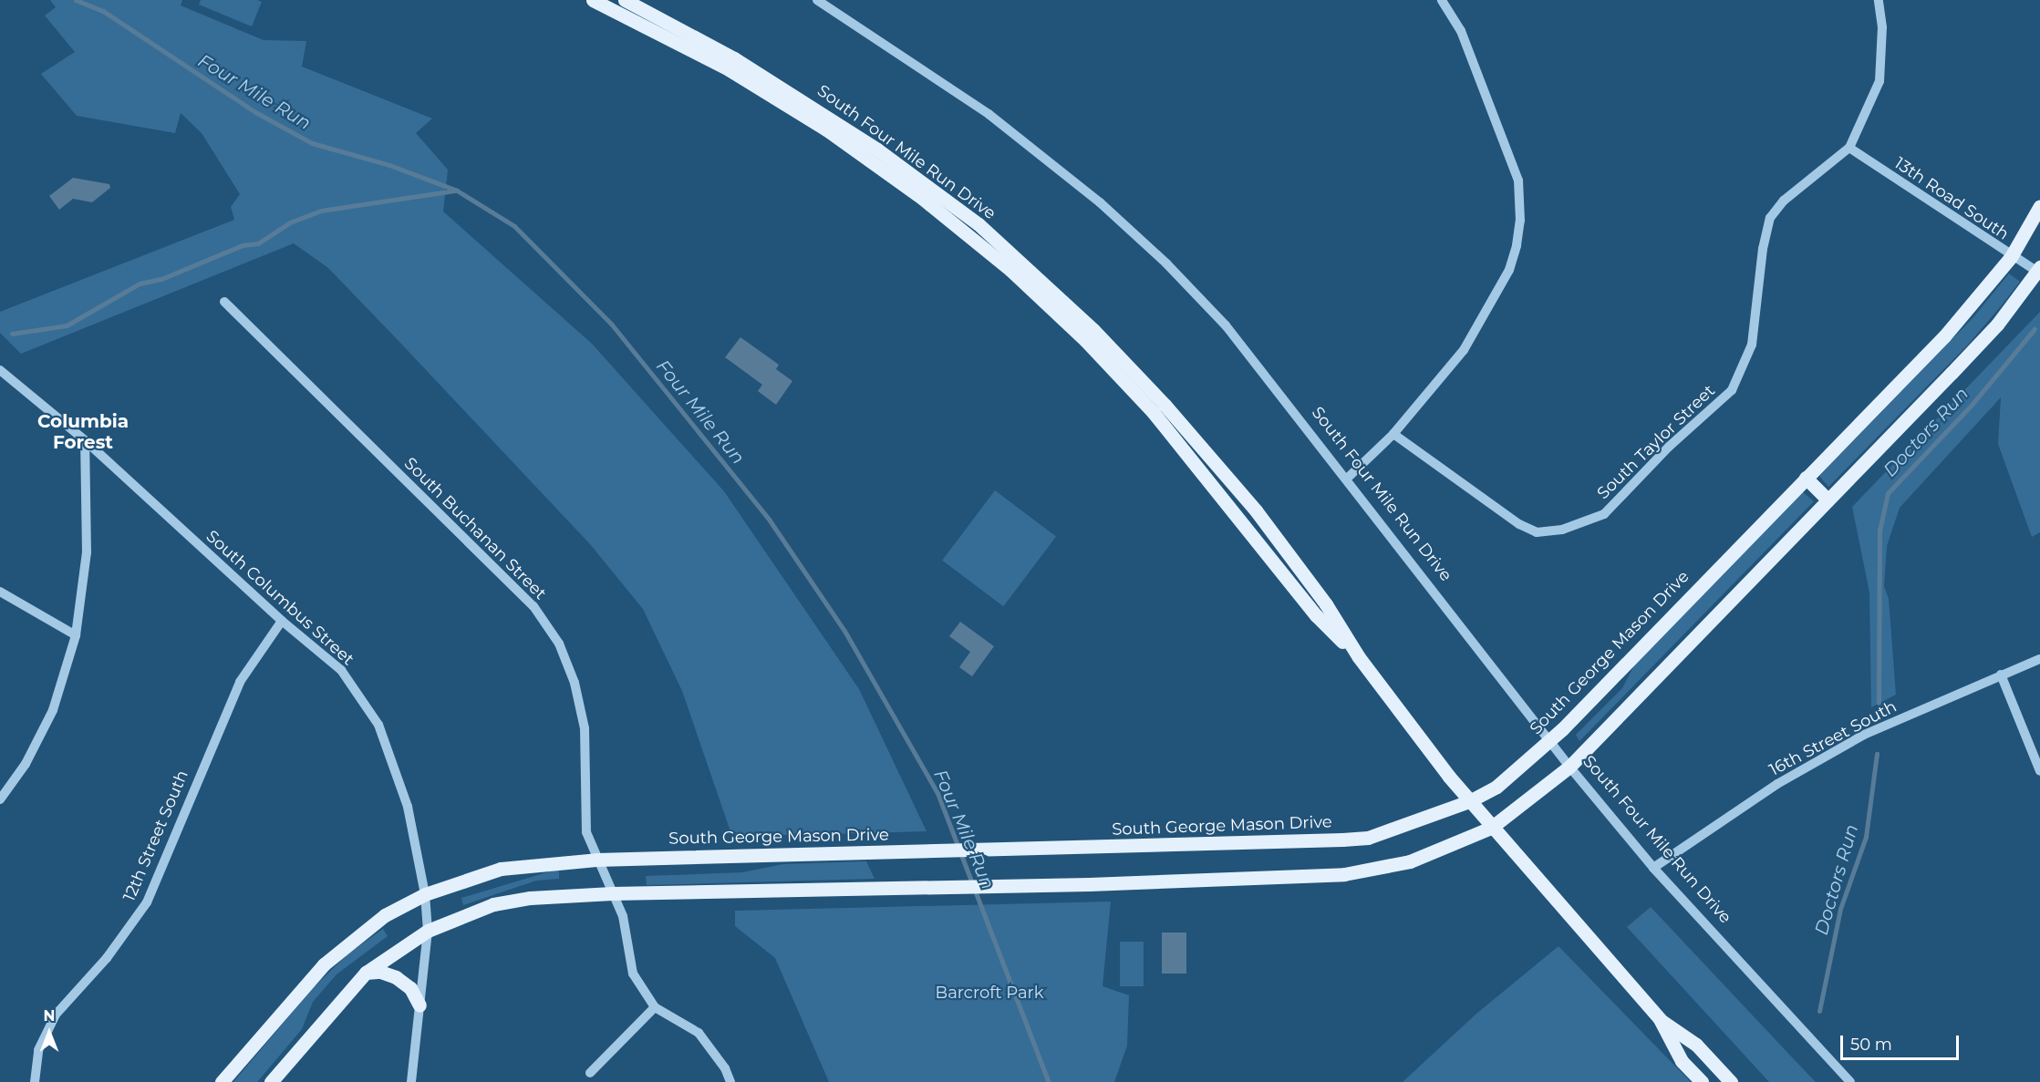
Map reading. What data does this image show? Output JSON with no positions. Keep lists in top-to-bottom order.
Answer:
{
  "streets": {
    "main road": ["South Four Mile Run Drive", "South George Mason Drive"],
    "street": [
      "13th Road South",
      "South Taylor Street",
      "South Buchanan Street",
      "South Columbus Street",
      "16th Street South",
      "12th Street South"
    ]
  },
  "crossings": [
    ["South Four Mile Run Drive", "South George Mason Drive"],
    ["South Four Mile Run Drive", "16th Street South"],
    ["13th Road South", "South Taylor Street"],
    ["13th Road South", "South George Mason Drive"],
    ["South Buchanan Street", "South George Mason Drive"],
    ["South Columbus Street", "South George Mason Drive"],
    ["South Columbus Street", "12th Street South"]
  ],
  "districts": ["Columbia Forest"],
  "water": ["Four Mile Run", "Doctors Run"],
  "parks": ["Barcroft Park"],
  "scale_bar": "50 m",
  "north": "top"
}
